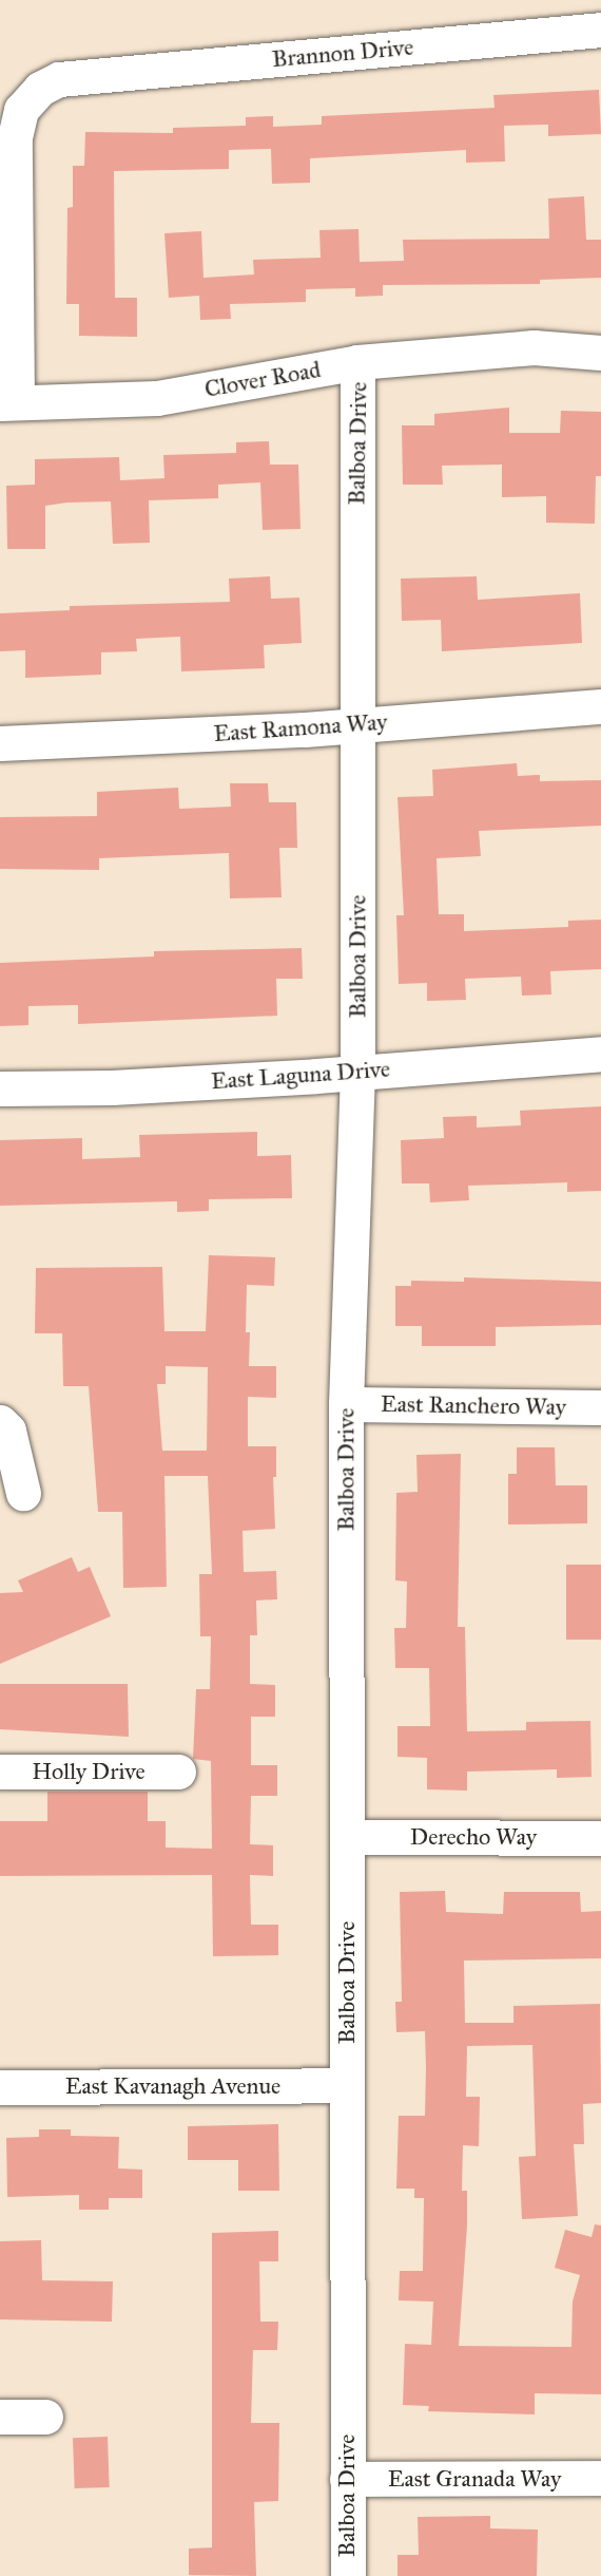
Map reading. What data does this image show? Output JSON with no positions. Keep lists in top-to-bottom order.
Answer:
{
  "streets": {
    "street": [
      "Brannon Drive",
      "Clover Road",
      "Balboa Drive",
      "East Ramona Way",
      "East Laguna Drive",
      "East Ranchero Way",
      "Holly Drive",
      "Derecho Way",
      "East Kavanagh Avenue",
      "East Granada Way"
    ]
  },
  "crossings": [
    ["Brannon Drive", "Clover Road"],
    ["Clover Road", "Balboa Drive"],
    ["Balboa Drive", "East Ramona Way"],
    ["Balboa Drive", "East Laguna Drive"],
    ["Balboa Drive", "East Ranchero Way"],
    ["Balboa Drive", "Derecho Way"],
    ["Balboa Drive", "East Kavanagh Avenue"],
    ["Balboa Drive", "East Granada Way"]
  ]
}
